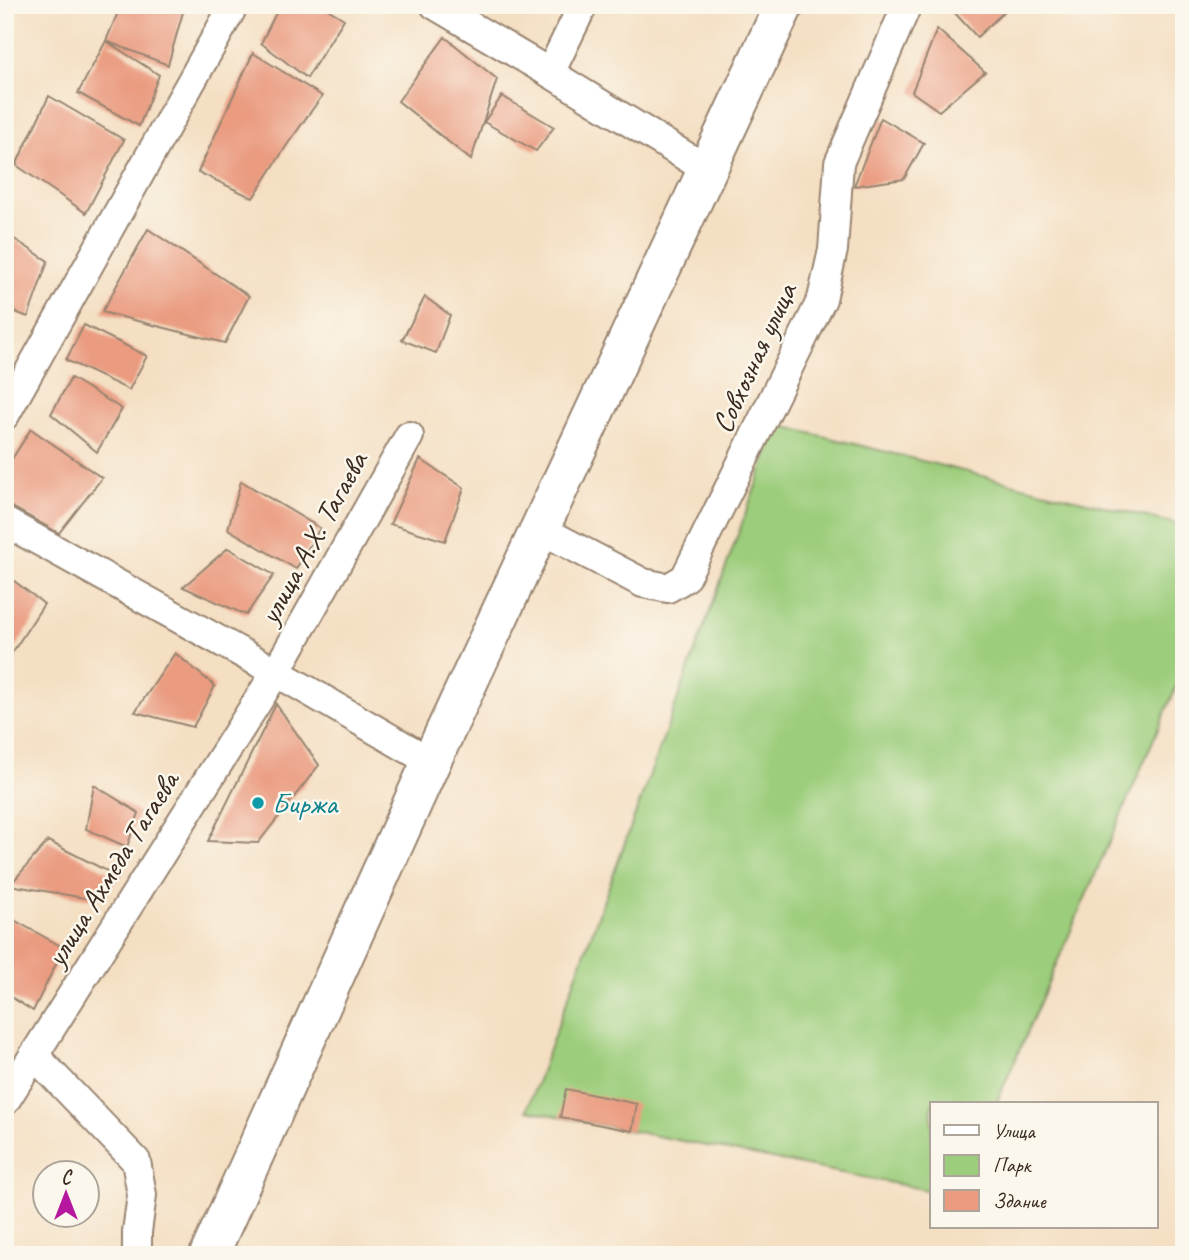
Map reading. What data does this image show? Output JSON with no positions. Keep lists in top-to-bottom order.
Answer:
{
  "streets": {
    "street": ["Совхозная улица", "улица А.Х. Тагаева", "улица Ахмеда Тагаева"]
  },
  "crossings": [
    ["улица А.Х. Тагаева", "улица Ахмеда Тагаева"]
  ],
  "places": ["Биржа"],
  "legend": ["Улица", "Парк", "Здание"],
  "north": "top"
}
